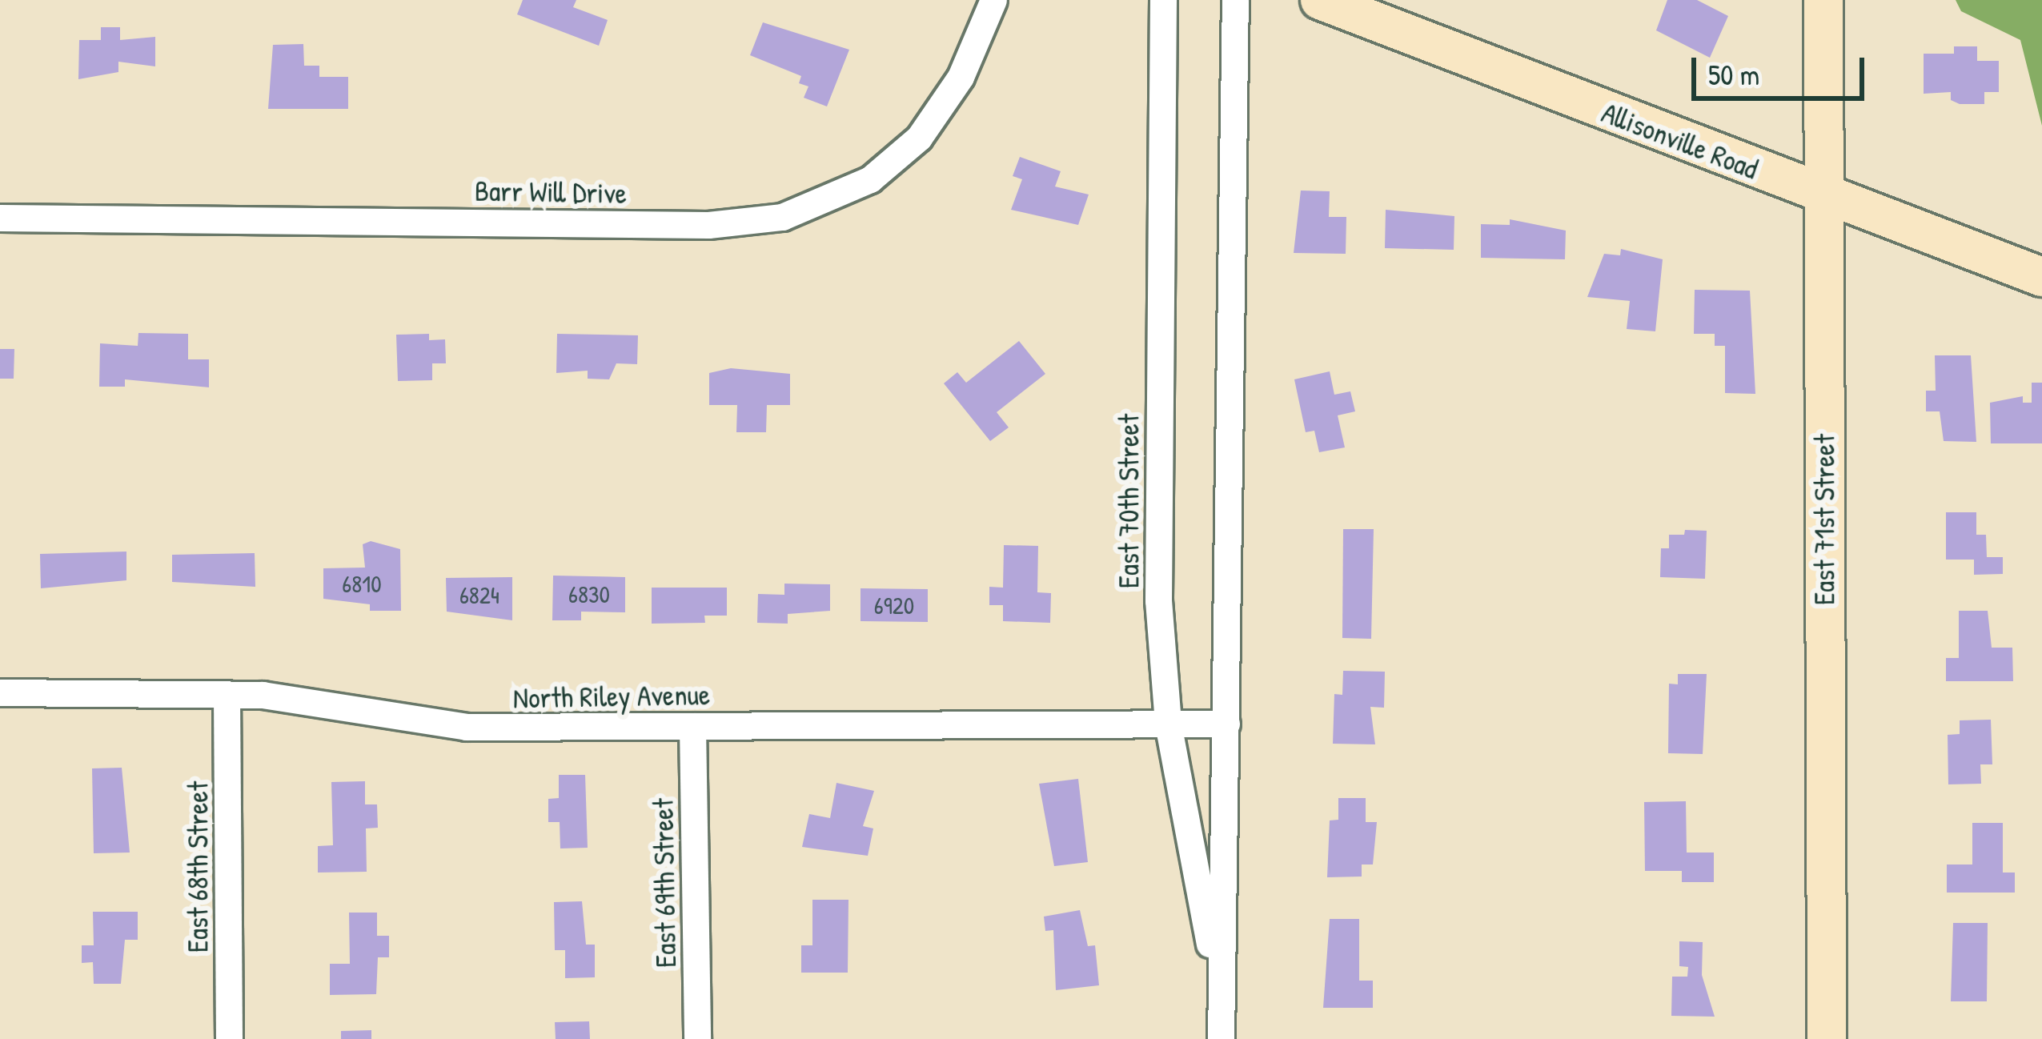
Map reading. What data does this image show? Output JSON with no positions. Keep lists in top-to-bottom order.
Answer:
{
  "streets": {
    "main road": ["Allisonville Road", "East 71st Street"],
    "street": [
      "Barr Will Drive",
      "East 70th Street",
      "North Riley Avenue",
      "East 68th Street",
      "East 69th Street"
    ]
  },
  "crossings": [
    ["Allisonville Road", "East 71st Street"],
    ["East 70th Street", "North Riley Avenue"],
    ["North Riley Avenue", "East 68th Street"],
    ["North Riley Avenue", "East 69th Street"]
  ],
  "house_numbers": [
    "6810",
    "6830",
    "6824",
    "6920"
  ],
  "scale_bar": "50 m"
}
